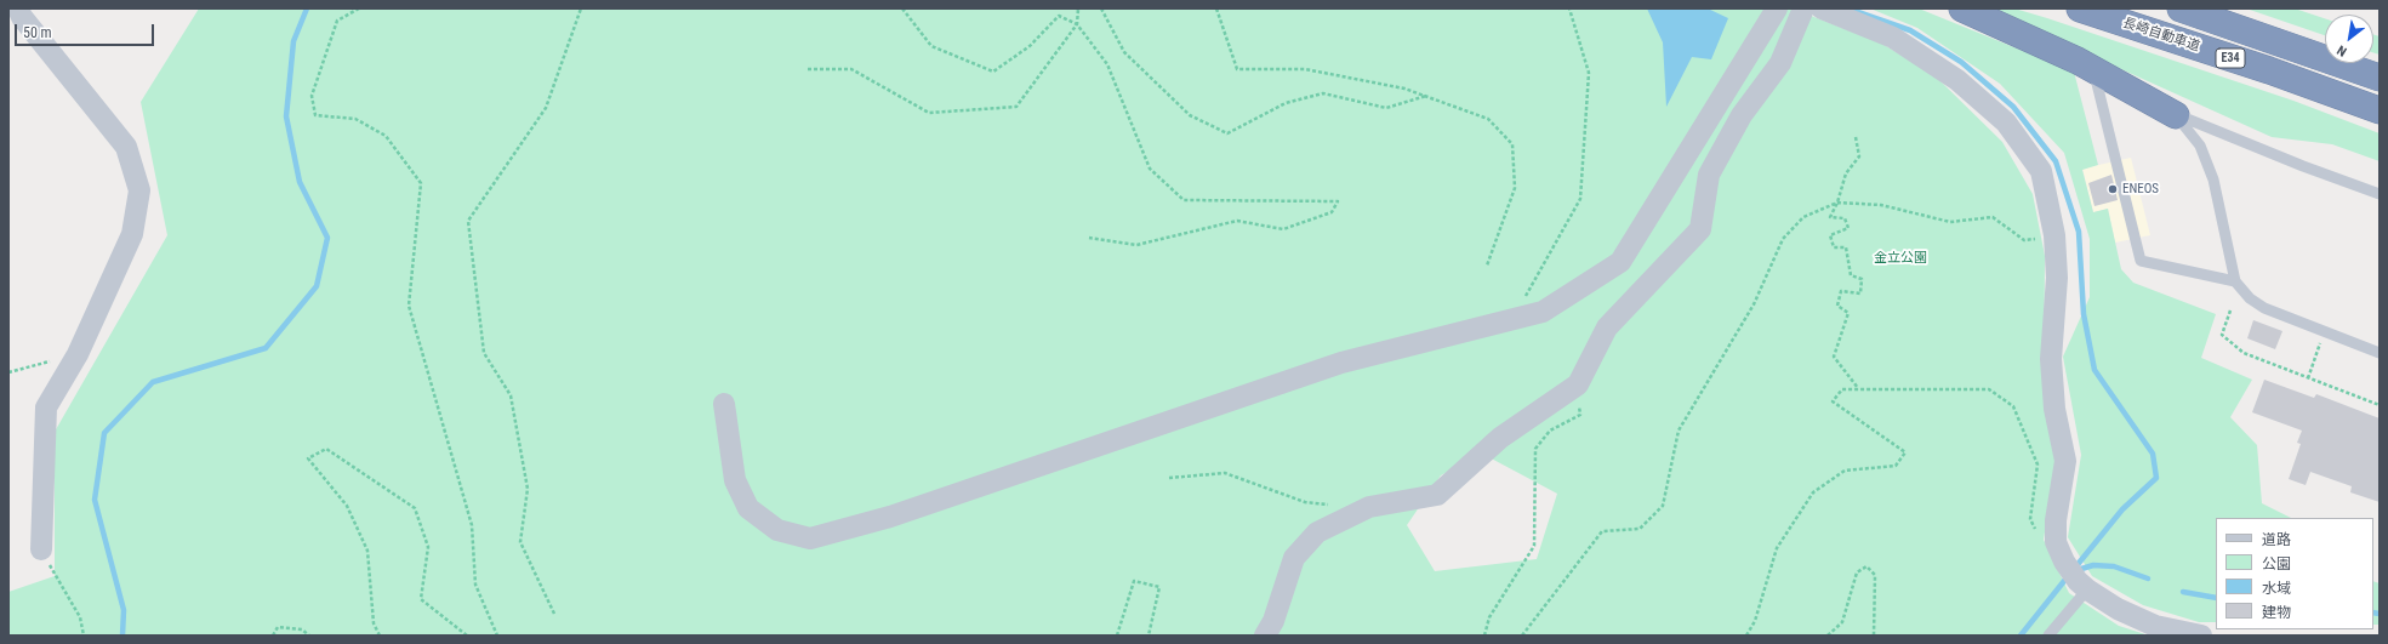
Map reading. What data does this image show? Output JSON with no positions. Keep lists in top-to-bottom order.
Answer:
{
  "streets": {
    "highway": ["長崎自動車道", "E34"]
  },
  "parks": ["金立公園"],
  "places": ["ENEOS"],
  "legend": [
    "道路",
    "公園",
    "水域",
    "建物"
  ],
  "scale_bar": "50 m",
  "north": "bottom left"
}
